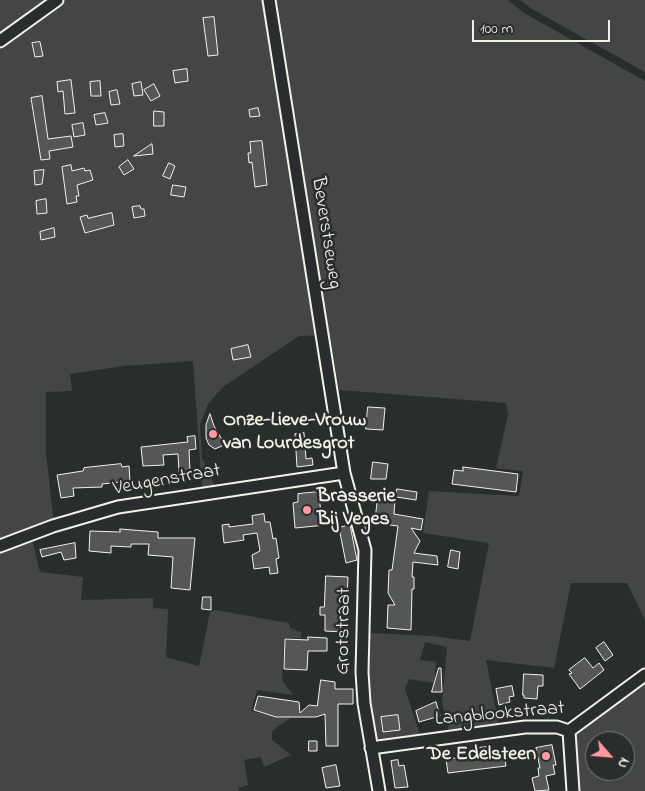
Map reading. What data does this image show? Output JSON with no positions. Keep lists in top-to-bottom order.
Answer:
{
  "streets": {
    "street": [
      "Beverstseweg",
      "Veugenstraat",
      "Grotstraat",
      "Langblookstraat"
    ]
  },
  "crossings": [
    ["Beverstseweg", "Veugenstraat"],
    ["Beverstseweg", "Grotstraat"],
    ["Veugenstraat", "Grotstraat"],
    ["Grotstraat", "Langblookstraat"]
  ],
  "places": ["Onze-Lieve-Vrouw van Lourdesgrot", "Brasserie Bij Veges", "De Edelsteen"],
  "scale_bar": "100 m",
  "north": "bottom right"
}
